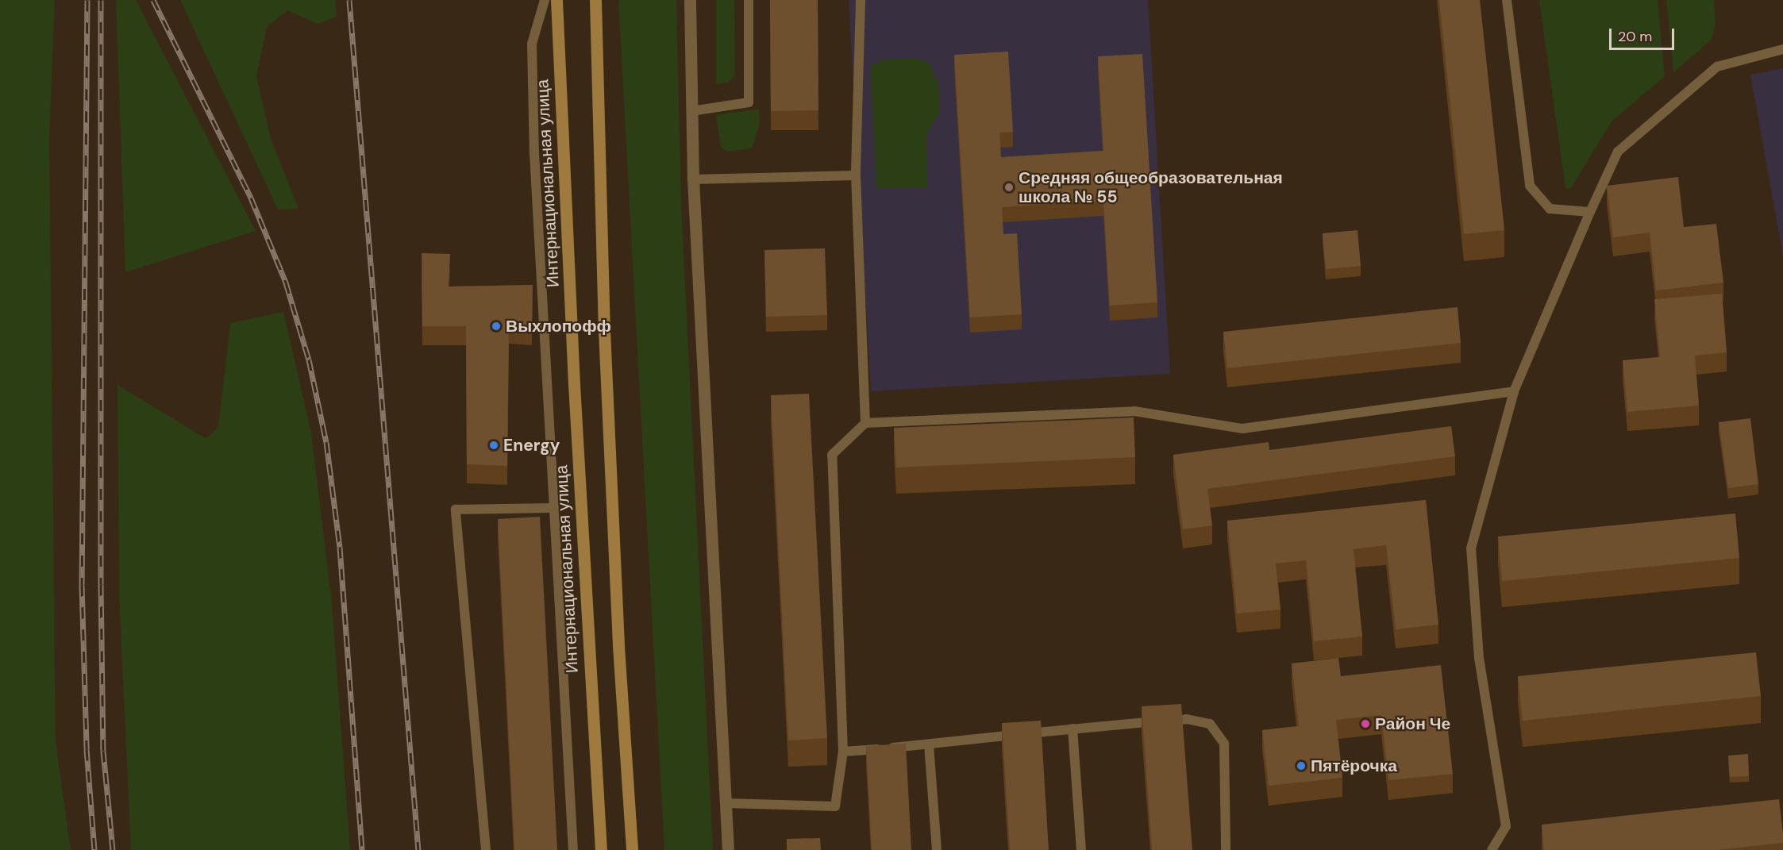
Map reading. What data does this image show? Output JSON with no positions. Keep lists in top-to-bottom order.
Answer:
{
  "streets": {
    "main road": ["Интернациональная улица"]
  },
  "places": [
    "Средняя общеобразовательная школа № 55",
    "Выхлопофф",
    "Energy",
    "Район Че",
    "Пятёрочка"
  ],
  "scale_bar": "20 m"
}
